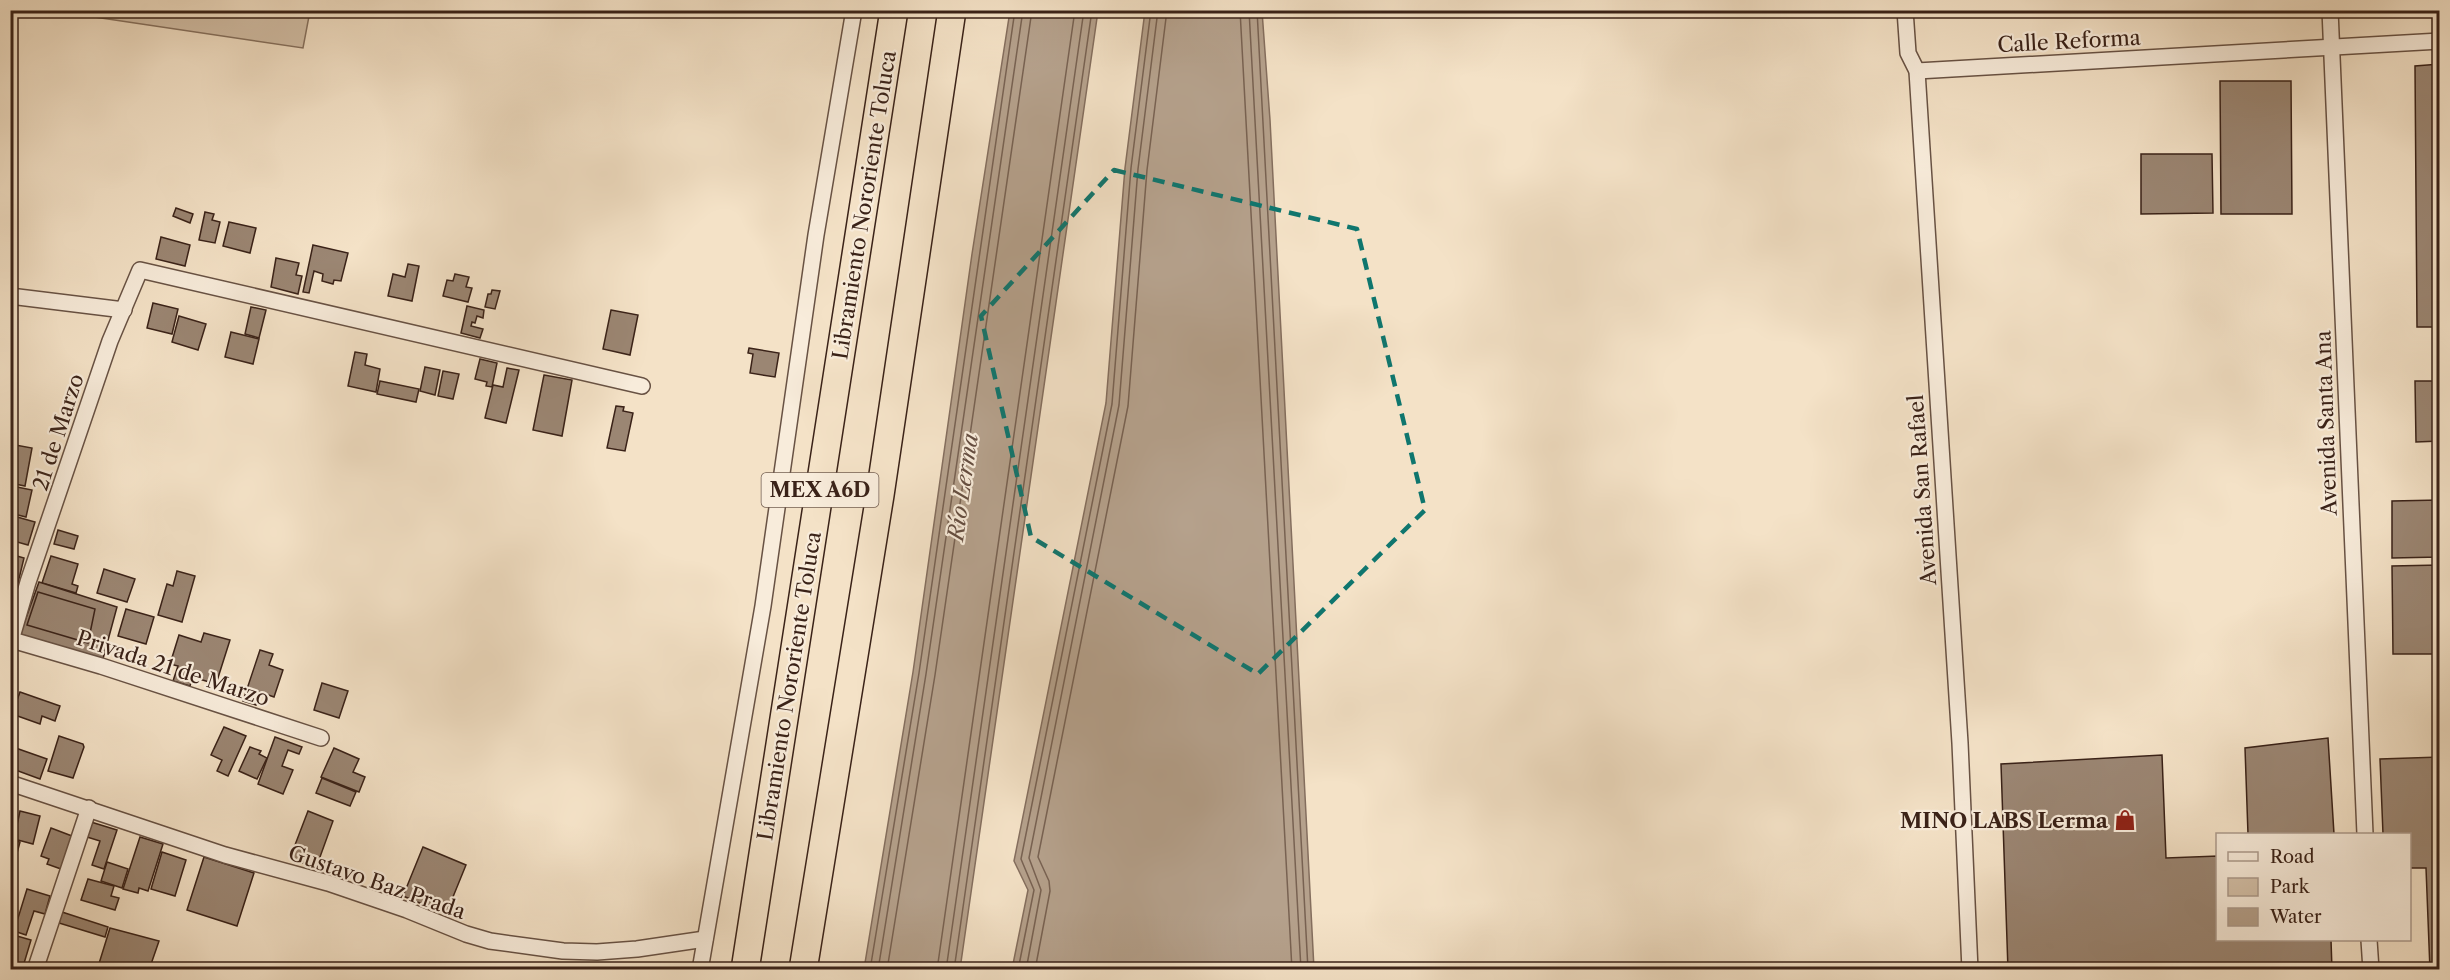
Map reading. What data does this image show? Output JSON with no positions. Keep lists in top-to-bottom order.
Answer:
{
  "streets": {
    "highway": ["Libramiento Nororiente Toluca", "MEX A6D"],
    "street": [
      "Calle Reforma",
      "Avenida Santa Ana",
      "21 de Marzo",
      "Avenida San Rafael",
      "Privada 21 de Marzo",
      "Gustavo Baz Prada"
    ]
  },
  "crossings": [
    ["Calle Reforma", "Avenida Santa Ana"],
    ["Calle Reforma", "Avenida San Rafael"],
    ["21 de Marzo", "Privada 21 de Marzo"]
  ],
  "water": ["Río Lerma"],
  "places": {
    "shop": ["MINO LABS Lerma"]
  },
  "legend": ["Road", "Park", "Water"]
}
